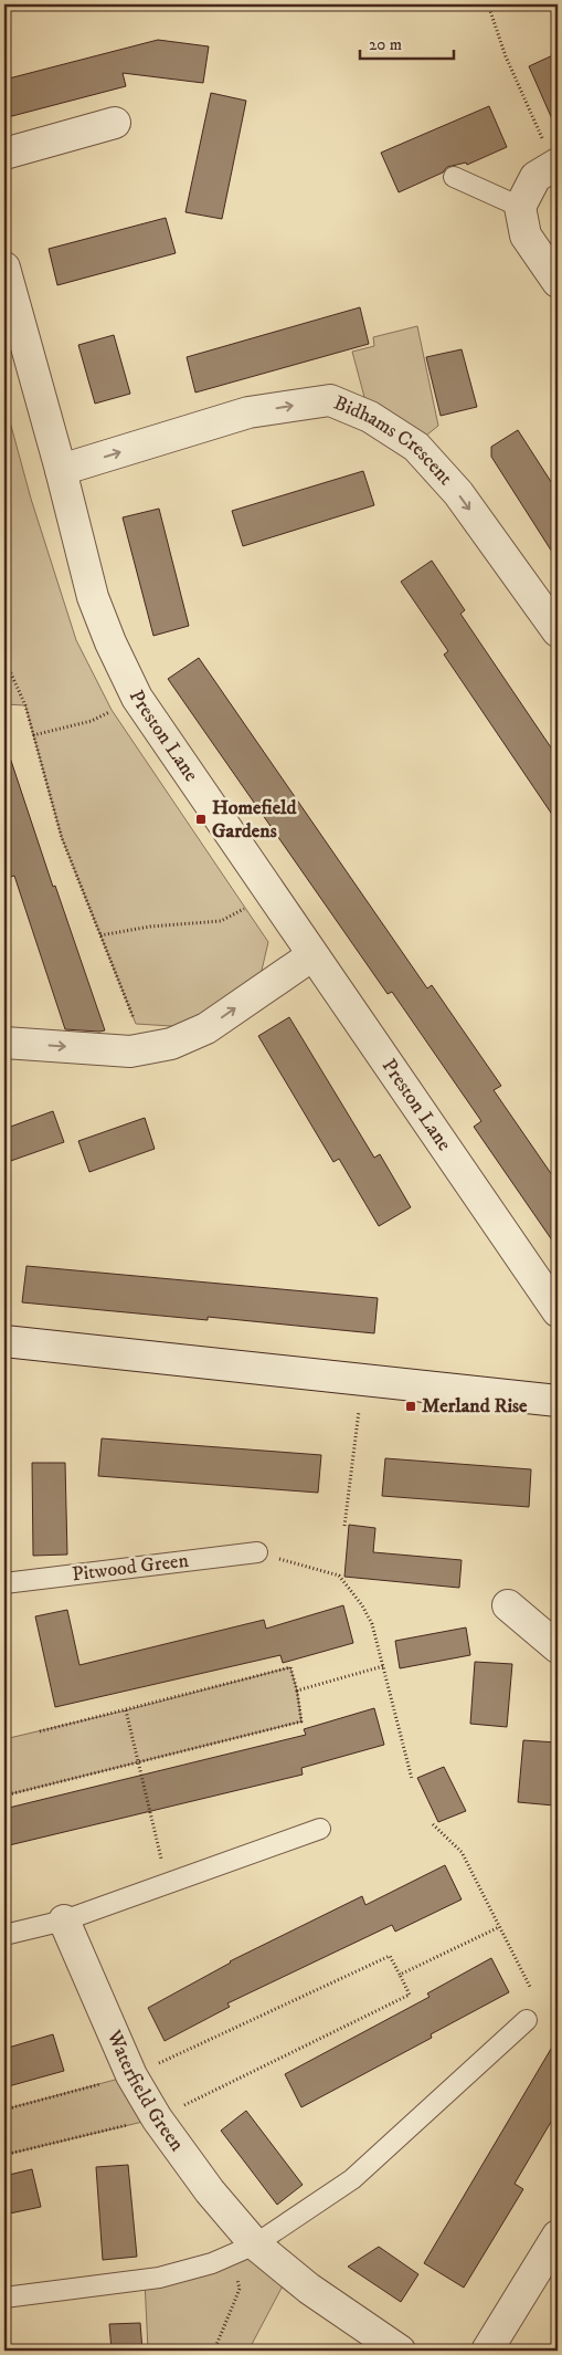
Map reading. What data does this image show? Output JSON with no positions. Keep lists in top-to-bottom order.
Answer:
{
  "streets": {
    "street": ["Bidhams Crescent", "Preston Lane", "Waterfield Green"],
    "lane": ["Pitwood Green"]
  },
  "crossings": [
    ["Bidhams Crescent", "Preston Lane"]
  ],
  "one_way": ["Bidhams Crescent"],
  "places": {
    "transit": ["Homefield Gardens", "Merland Rise"]
  },
  "scale_bar": "20 m"
}
